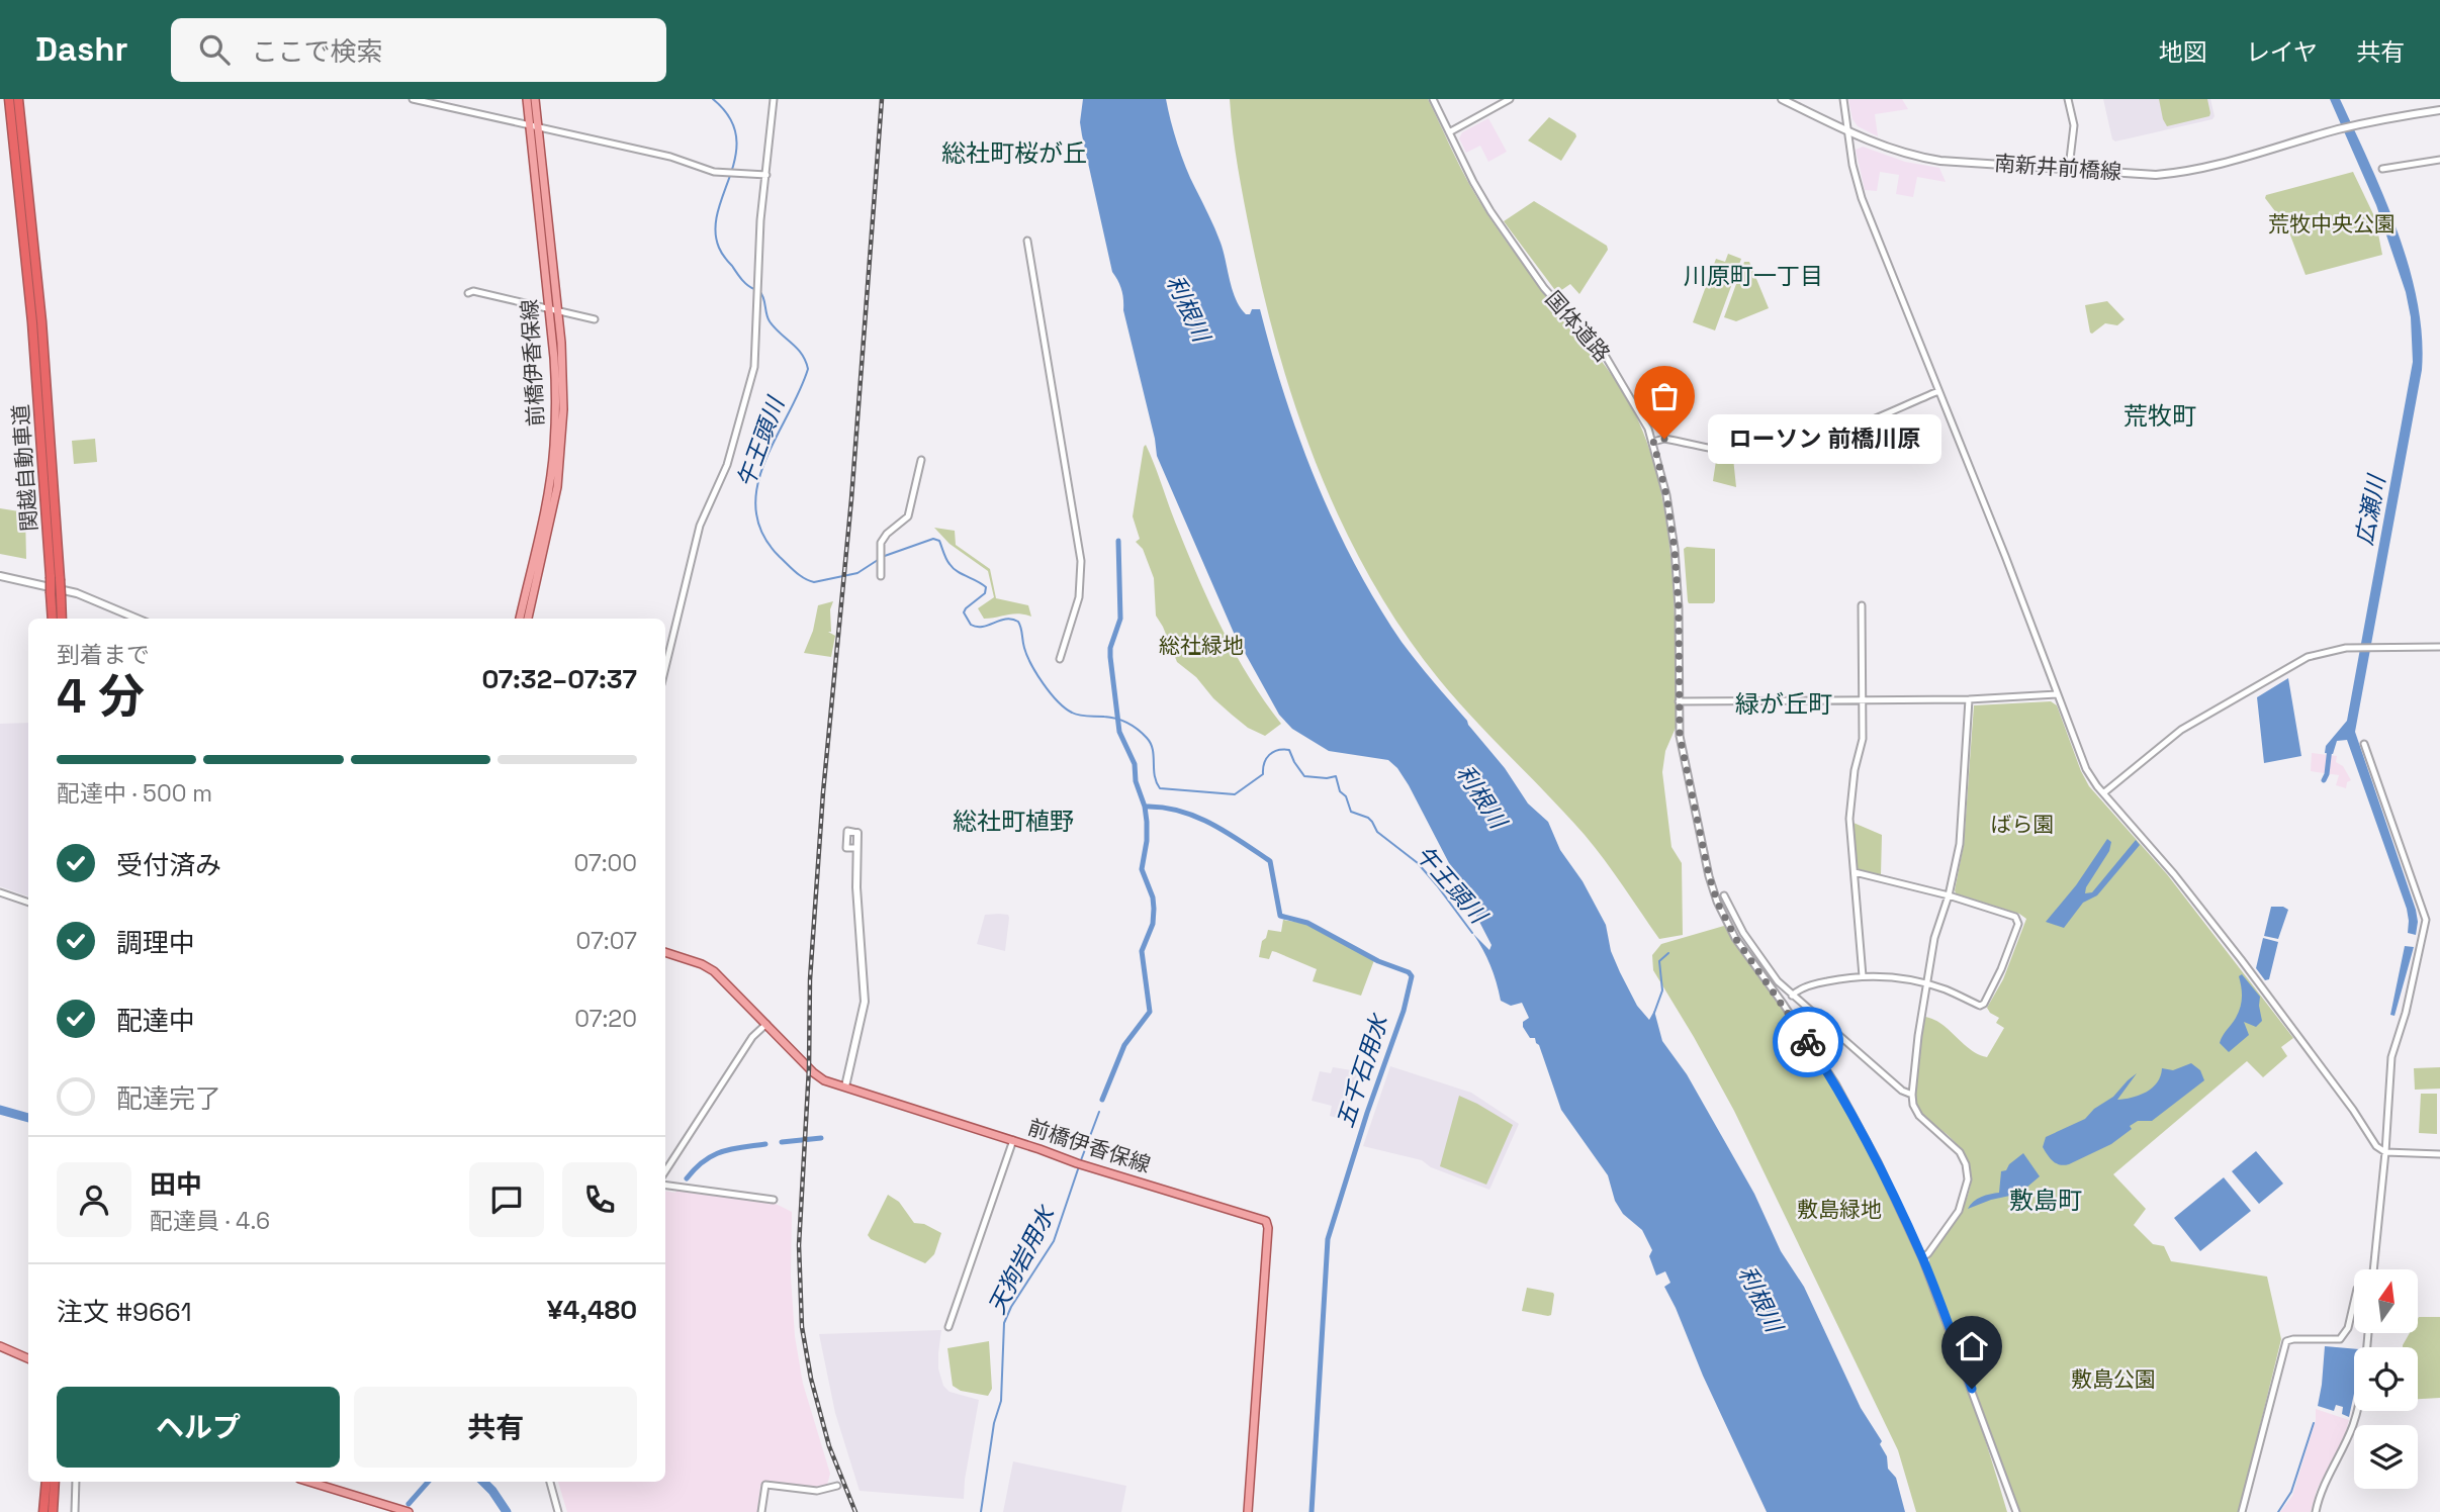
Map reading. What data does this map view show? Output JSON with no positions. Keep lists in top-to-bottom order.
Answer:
{
  "streets": {
    "highway": ["関越自動車道"],
    "main road": ["南新井前橋線", "前橋伊香保線"],
    "street": ["国体道路"]
  },
  "districts": [
    "総社町桜が丘",
    "川原町一丁目",
    "荒牧町",
    "緑が丘町",
    "総社町植野",
    "敷島町"
  ],
  "water": [
    "利根川",
    "午王頭川",
    "広瀬川",
    "五千石用水",
    "天狗岩用水"
  ],
  "parks": [
    "荒牧中央公園",
    "総社緑地",
    "ばら園",
    "敷島緑地",
    "敷島公園"
  ],
  "places": ["ローソン 前橋川原"],
  "north": "top",
  "page": {
    "header": "Dashr",
    "search": "ここで検索",
    "nav": ["地図", "レイヤ", "共有"],
    "bubble": "ローソン 前橋川原",
    "heading": ["4 分", "到着まで", "07:32–07:37"],
    "panel": [
      "田中",
      "配達員 · 4.6",
      "注文 #9661",
      "¥4,480"
    ],
    "bar": "配達中 · 500 m",
    "list": [
      ["受付済み", "07:00"],
      ["調理中", "07:07"],
      ["配達中", "07:20"],
      "配達完了"
    ],
    "buttons": ["ヘルプ", "共有"]
  }
}
